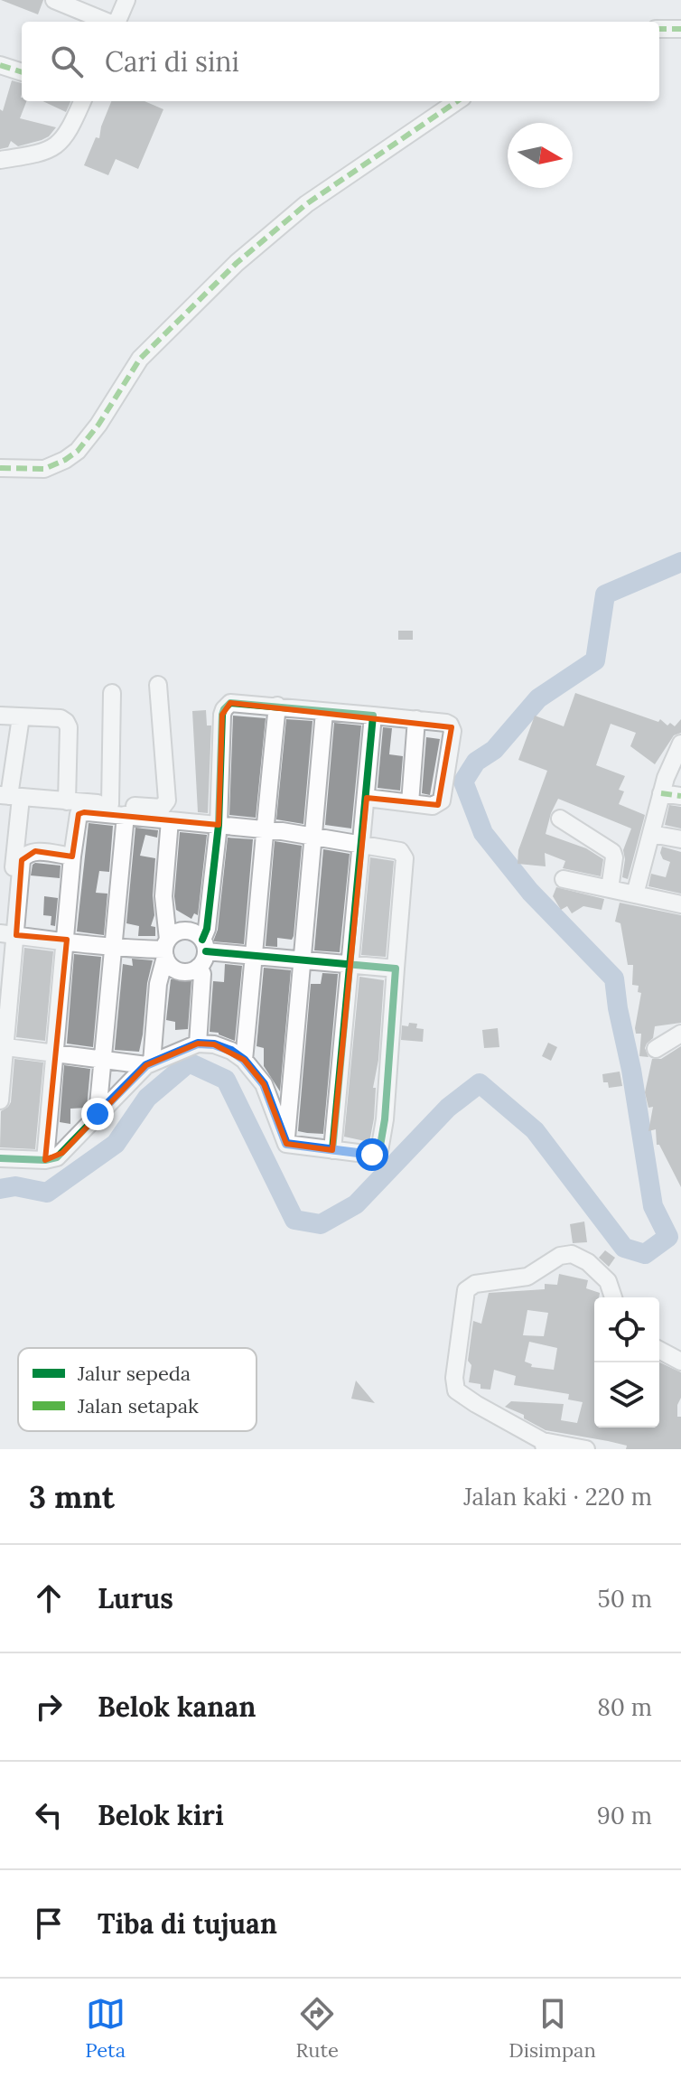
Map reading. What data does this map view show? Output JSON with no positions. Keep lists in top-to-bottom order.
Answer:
{
  "legend": ["Jalur sepeda", "Jalan setapak"],
  "north": "right",
  "page": {
    "search": "Cari di sini",
    "heading": ["3 mnt", "Jalan kaki · 220 m"],
    "list": [
      ["Lurus", "50 m"],
      ["Belok kanan", "80 m"],
      ["Belok kiri", "90 m"],
      "Tiba di tujuan"
    ],
    "nav": ["Peta", "Rute", "Disimpan"]
  }
}
